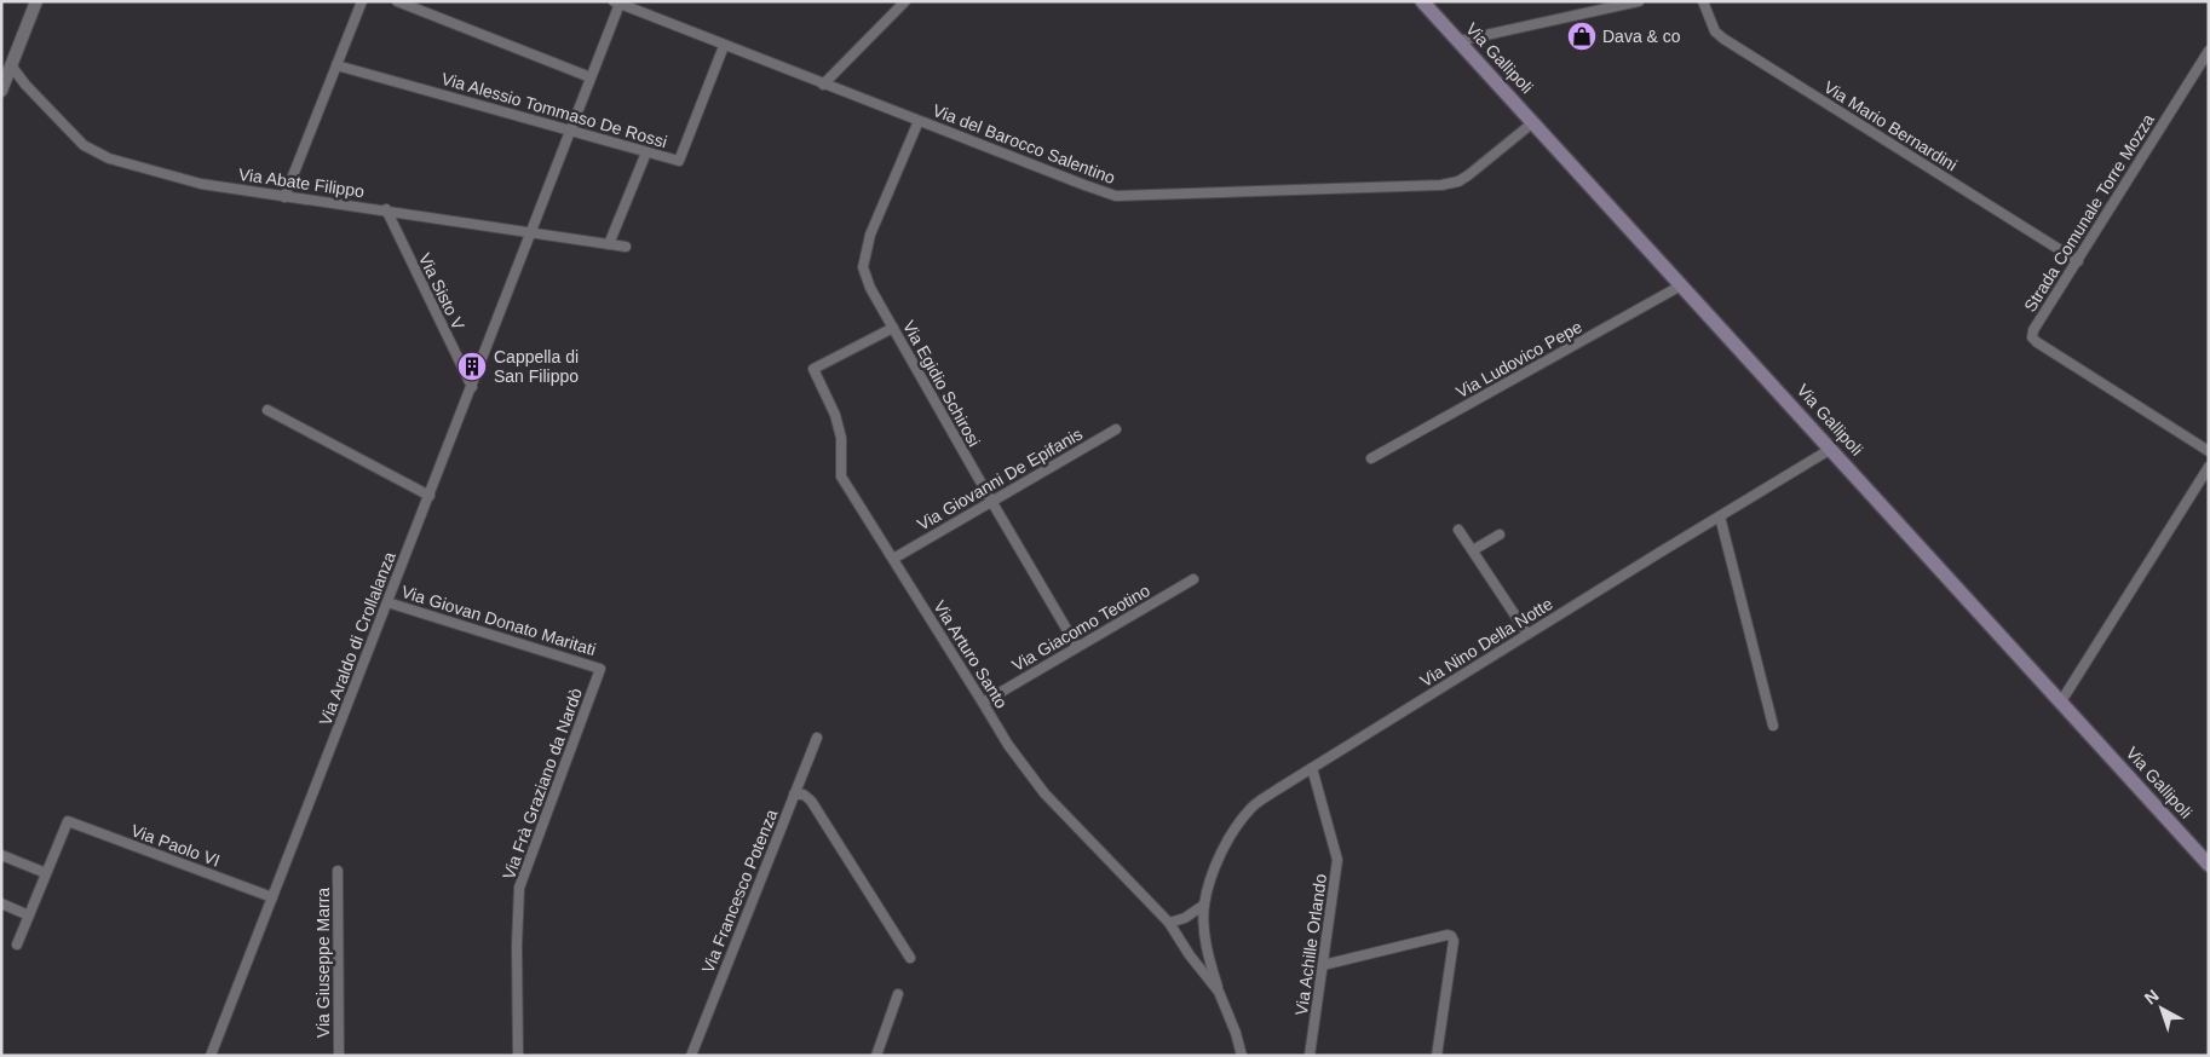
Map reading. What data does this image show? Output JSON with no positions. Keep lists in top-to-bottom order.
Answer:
{
  "streets": {
    "main road": ["Via Gallipoli"],
    "street": [
      "Via Alessio Tommaso De Rossi",
      "Via Mario Bernardini",
      "Via del Barocco Salentino",
      "Via Abate Filippo",
      "Strada Comunale Torre Mozza",
      "Via Sisto V",
      "Via Ludovico Pepe",
      "Via Egidio Schirosi",
      "Via Giovanni De Epifanis",
      "Via Giovan Donato Maritati",
      "Via Giacomo Teotino",
      "Via Araldo di Crollalanza",
      "Via Nino Della Notte",
      "Via Arturo Santo",
      "Via Frà Graziano da Nardò",
      "Via Paolo VI",
      "Via Francesco Potenza",
      "Via Achille Orlando",
      "Via Giuseppe Marra"
    ]
  },
  "crossings": [
    ["Via Gallipoli", "Via del Barocco Salentino"],
    ["Via Gallipoli", "Via Ludovico Pepe"],
    ["Via Gallipoli", "Via Nino Della Notte"],
    ["Via Alessio Tommaso De Rossi", "Via del Barocco Salentino"],
    ["Via Alessio Tommaso De Rossi", "Via Araldo di Crollalanza"],
    ["Via Mario Bernardini", "Strada Comunale Torre Mozza"],
    ["Via del Barocco Salentino", "Via Egidio Schirosi"],
    ["Via del Barocco Salentino", "Via Araldo di Crollalanza"],
    ["Via Abate Filippo", "Via Sisto V"],
    ["Via Abate Filippo", "Via Araldo di Crollalanza"],
    ["Via Sisto V", "Via Araldo di Crollalanza"],
    ["Via Egidio Schirosi", "Via Giovanni De Epifanis"],
    ["Via Egidio Schirosi", "Via Giacomo Teotino"],
    ["Via Egidio Schirosi", "Via Arturo Santo"],
    ["Via Giovanni De Epifanis", "Via Arturo Santo"],
    ["Via Giovan Donato Maritati", "Via Araldo di Crollalanza"],
    ["Via Giovan Donato Maritati", "Via Frà Graziano da Nardò"],
    ["Via Giacomo Teotino", "Via Arturo Santo"],
    ["Via Araldo di Crollalanza", "Via Paolo VI"],
    ["Via Nino Della Notte", "Via Arturo Santo"],
    ["Via Nino Della Notte", "Via Achille Orlando"]
  ],
  "places": {
    "shop": ["Dava & co"],
    "building": ["Cappella di San Filippo"]
  },
  "north": "top left"
}
